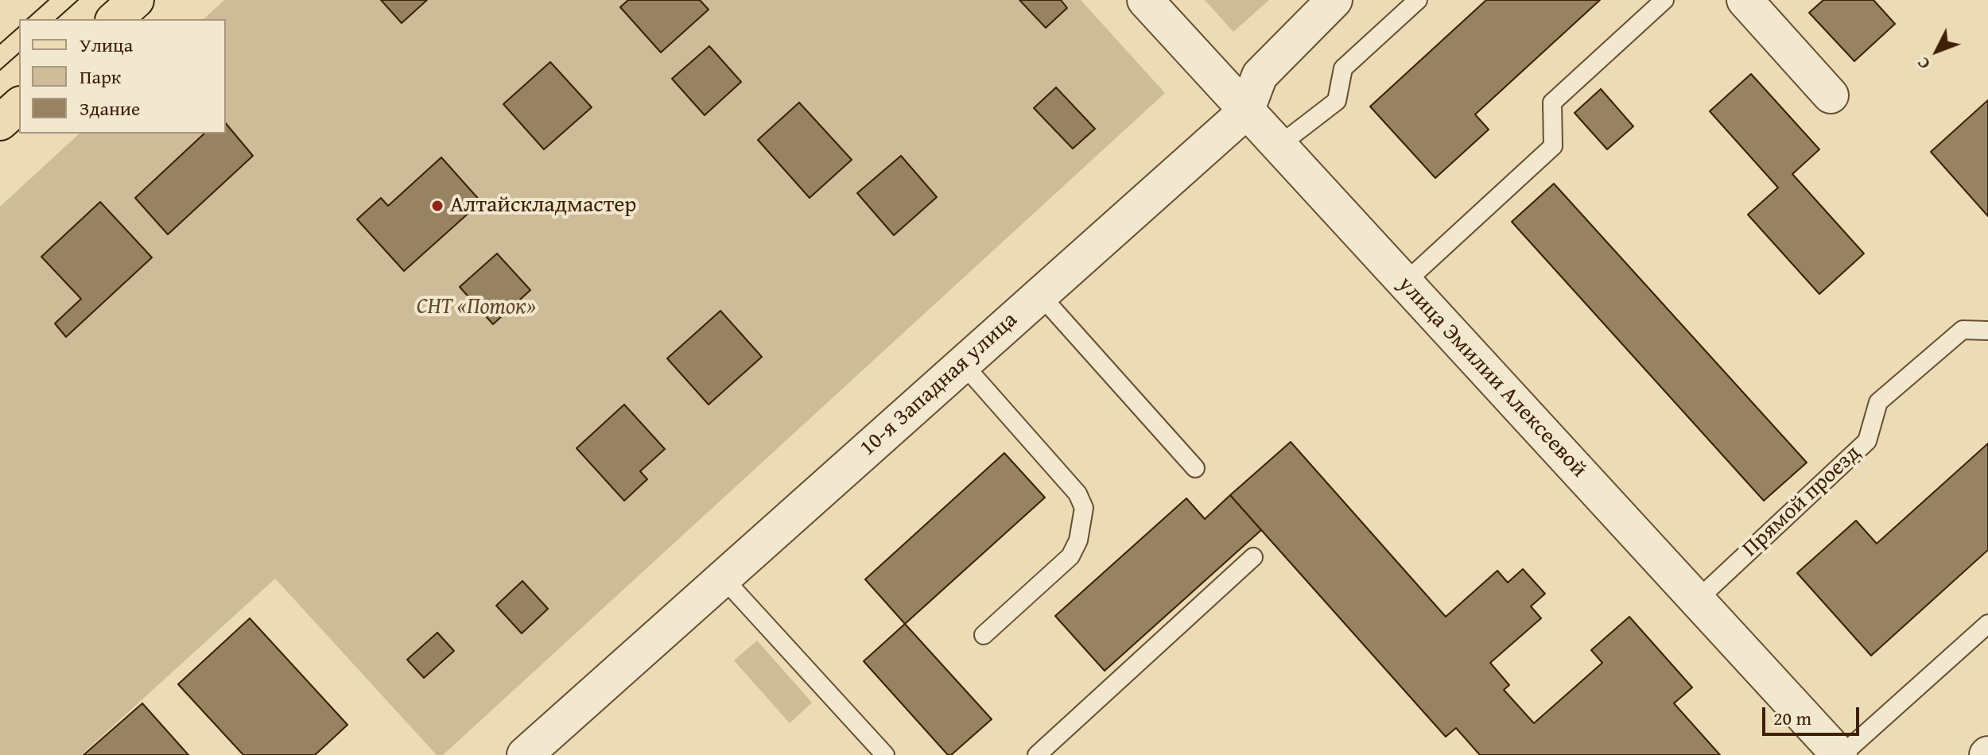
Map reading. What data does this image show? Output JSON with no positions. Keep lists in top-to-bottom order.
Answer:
{
  "streets": {
    "street": ["улица Эмилии Алексеевой", "10-я Западная улица"],
    "lane": ["Прямой проезд"]
  },
  "crossings": [
    ["улица Эмилии Алексеевой", "10-я Западная улица"],
    ["улица Эмилии Алексеевой", "Прямой проезд"]
  ],
  "parks": ["СНТ «Поток»"],
  "places": ["Алтайскладмастер"],
  "legend": ["Улица", "Парк", "Здание"],
  "scale_bar": "20 m",
  "north": "bottom left"
}
